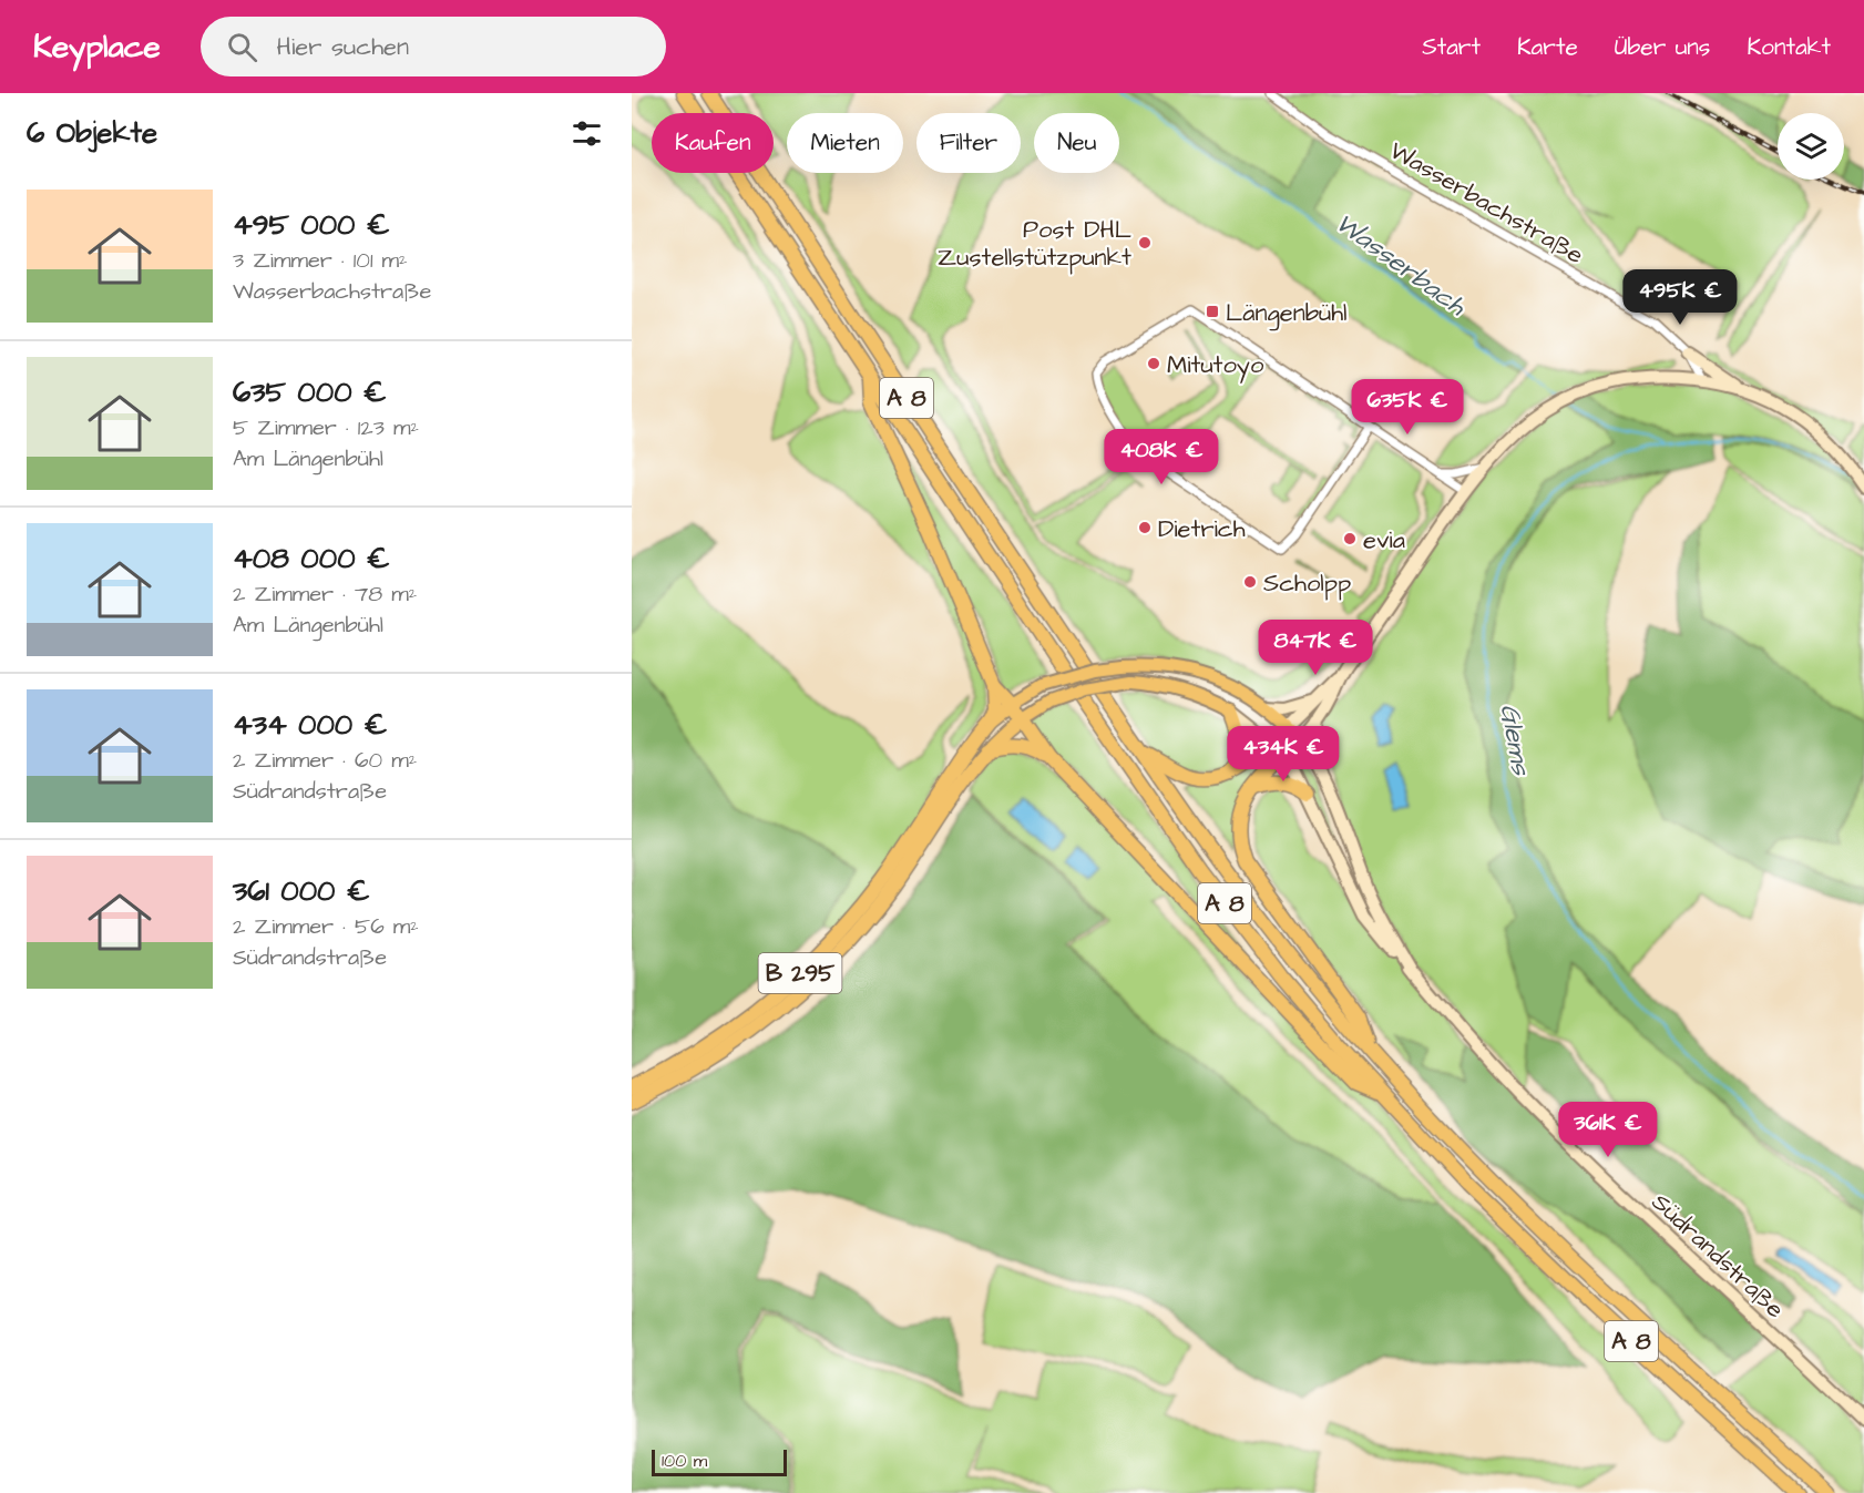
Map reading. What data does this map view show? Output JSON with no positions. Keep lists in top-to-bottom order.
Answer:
{
  "streets": {
    "highway": ["A 8", "B 295"],
    "main road": ["Südrandstraße"],
    "street": ["Wasserbachstraße"]
  },
  "crossings": [
    ["A 8", "B 295"],
    ["B 295", "Südrandstraße"]
  ],
  "water": ["Wasserbach", "Glems"],
  "places": {
    "other": [
      "Post DHL Zustellstützpunkt",
      "Mitutoyo",
      "Dietrich",
      "evia",
      "Scholpp"
    ],
    "transit": ["Längenbühl"]
  },
  "scale_bar": "100 m",
  "page": {
    "header": "Keyplace",
    "search": "Hier suchen",
    "nav": [
      "Start",
      "Karte",
      "Über uns",
      "Kontakt"
    ],
    "heading": "6 Objekte",
    "chip": [
      "Kaufen",
      "Mieten",
      "Filter",
      "Neu"
    ],
    "list": [
      {
        "name": "495 000 €",
        "note": "3 Zimmer · 101 m² · Wasserbachstraße"
      },
      {
        "name": "635 000 €",
        "note": "5 Zimmer · 123 m² · Am Längenbühl"
      },
      {
        "name": "408 000 €",
        "note": "2 Zimmer · 78 m² · Am Längenbühl"
      },
      {
        "name": "434 000 €",
        "note": "2 Zimmer · 60 m² · Südrandstraße"
      },
      {
        "name": "361 000 €",
        "note": "2 Zimmer · 56 m² · Südrandstraße"
      }
    ],
    "price": [
      "495K €",
      "635K €",
      "408K €",
      "847K €",
      "434K €",
      "361K €"
    ],
    "scale": "100 m"
  }
}
